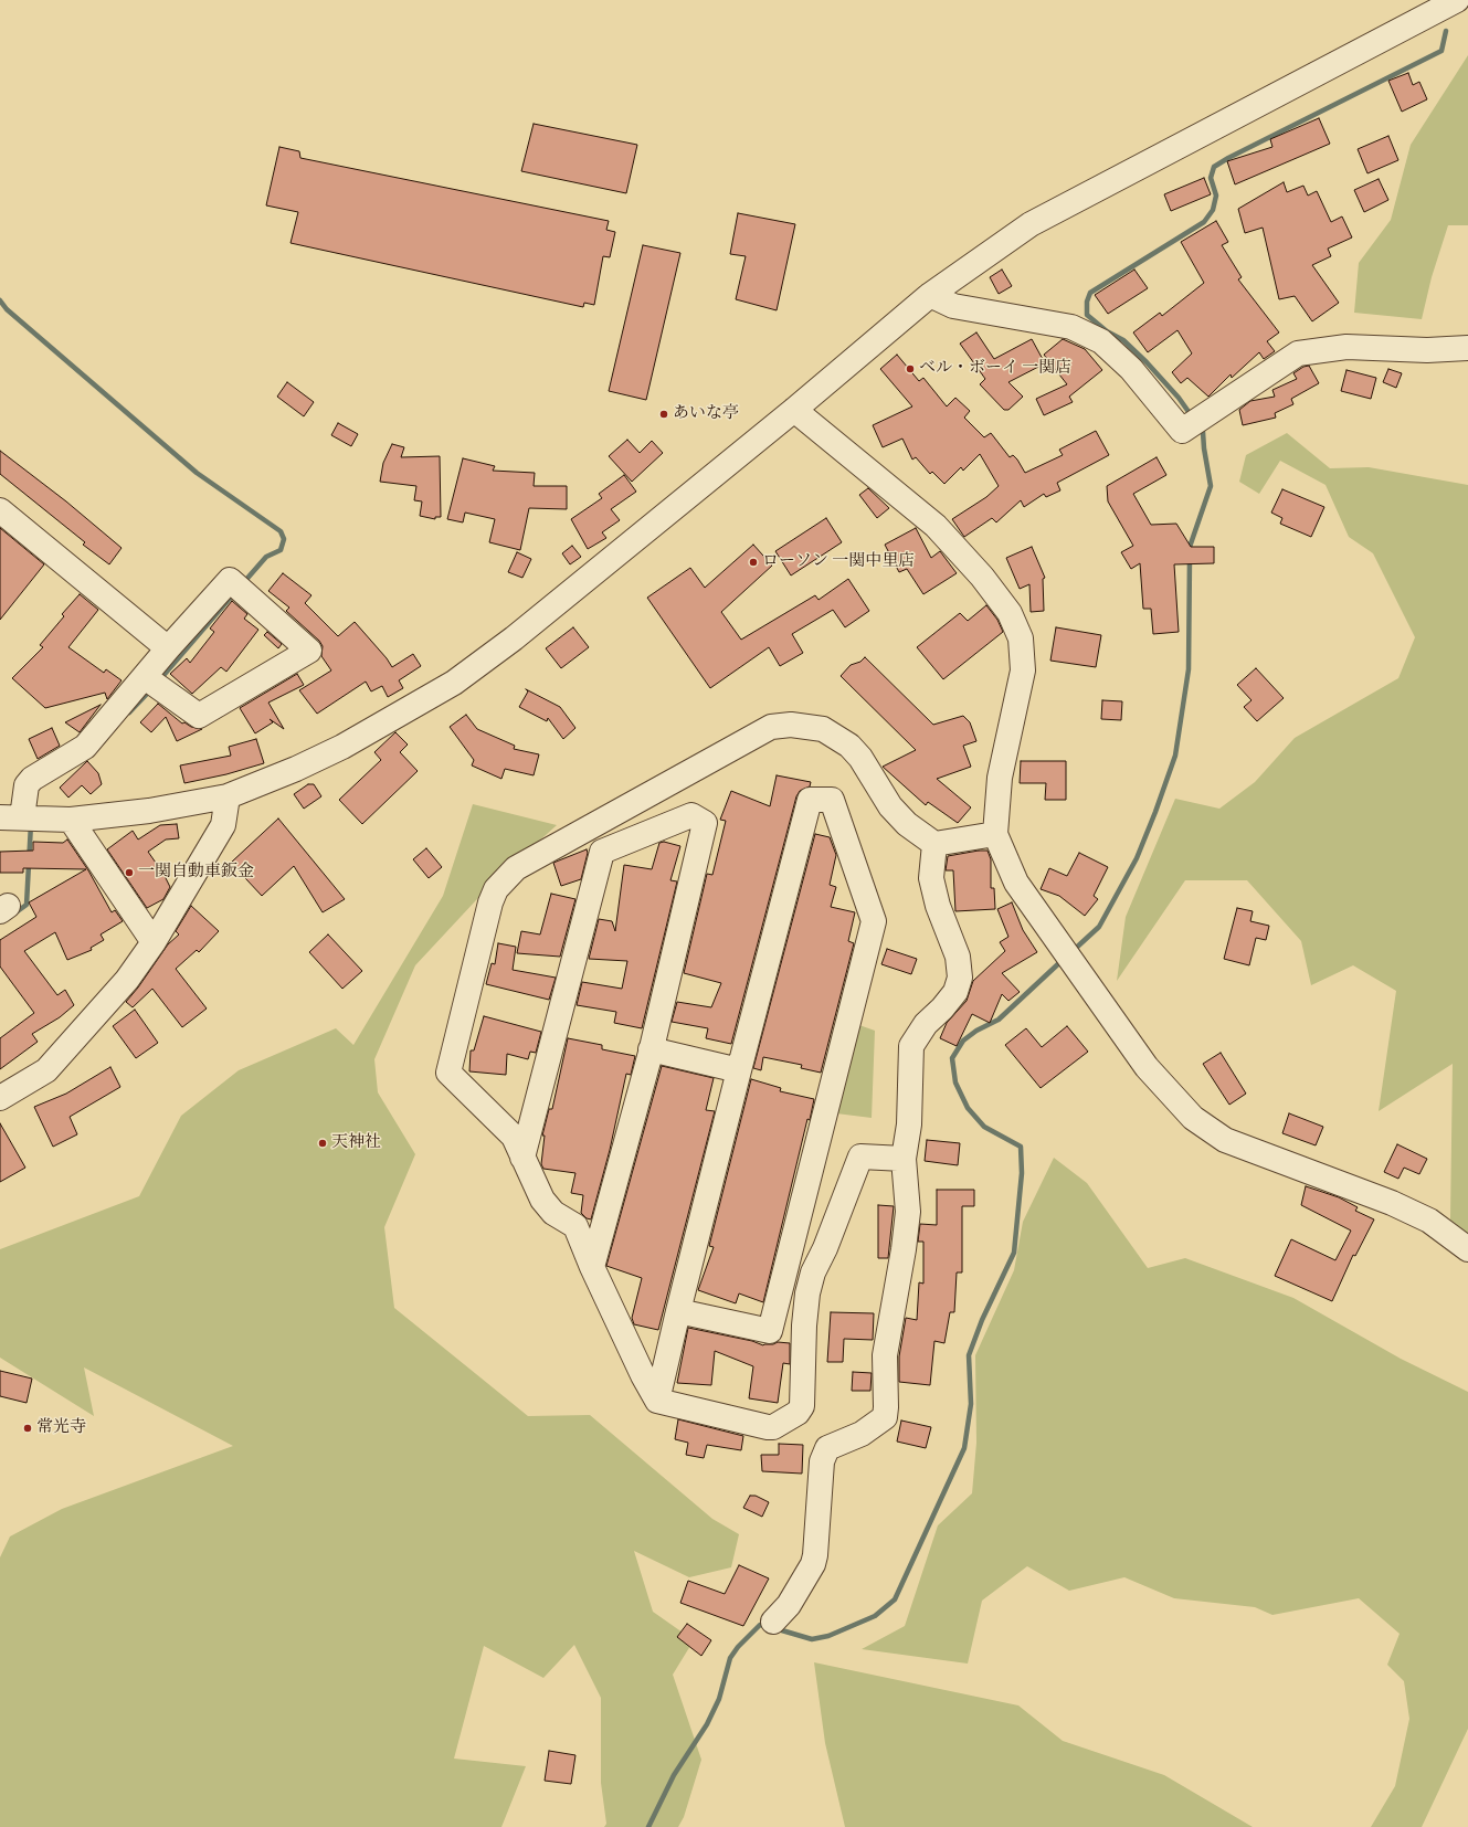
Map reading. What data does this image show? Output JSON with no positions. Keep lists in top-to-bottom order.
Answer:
{
  "places": [
    "ベル・ボーイ 一関店",
    "あいな亭",
    "ローソン 一関中里店",
    "一関自動車鈑金",
    "天神社",
    "常光寺"
  ]
}
